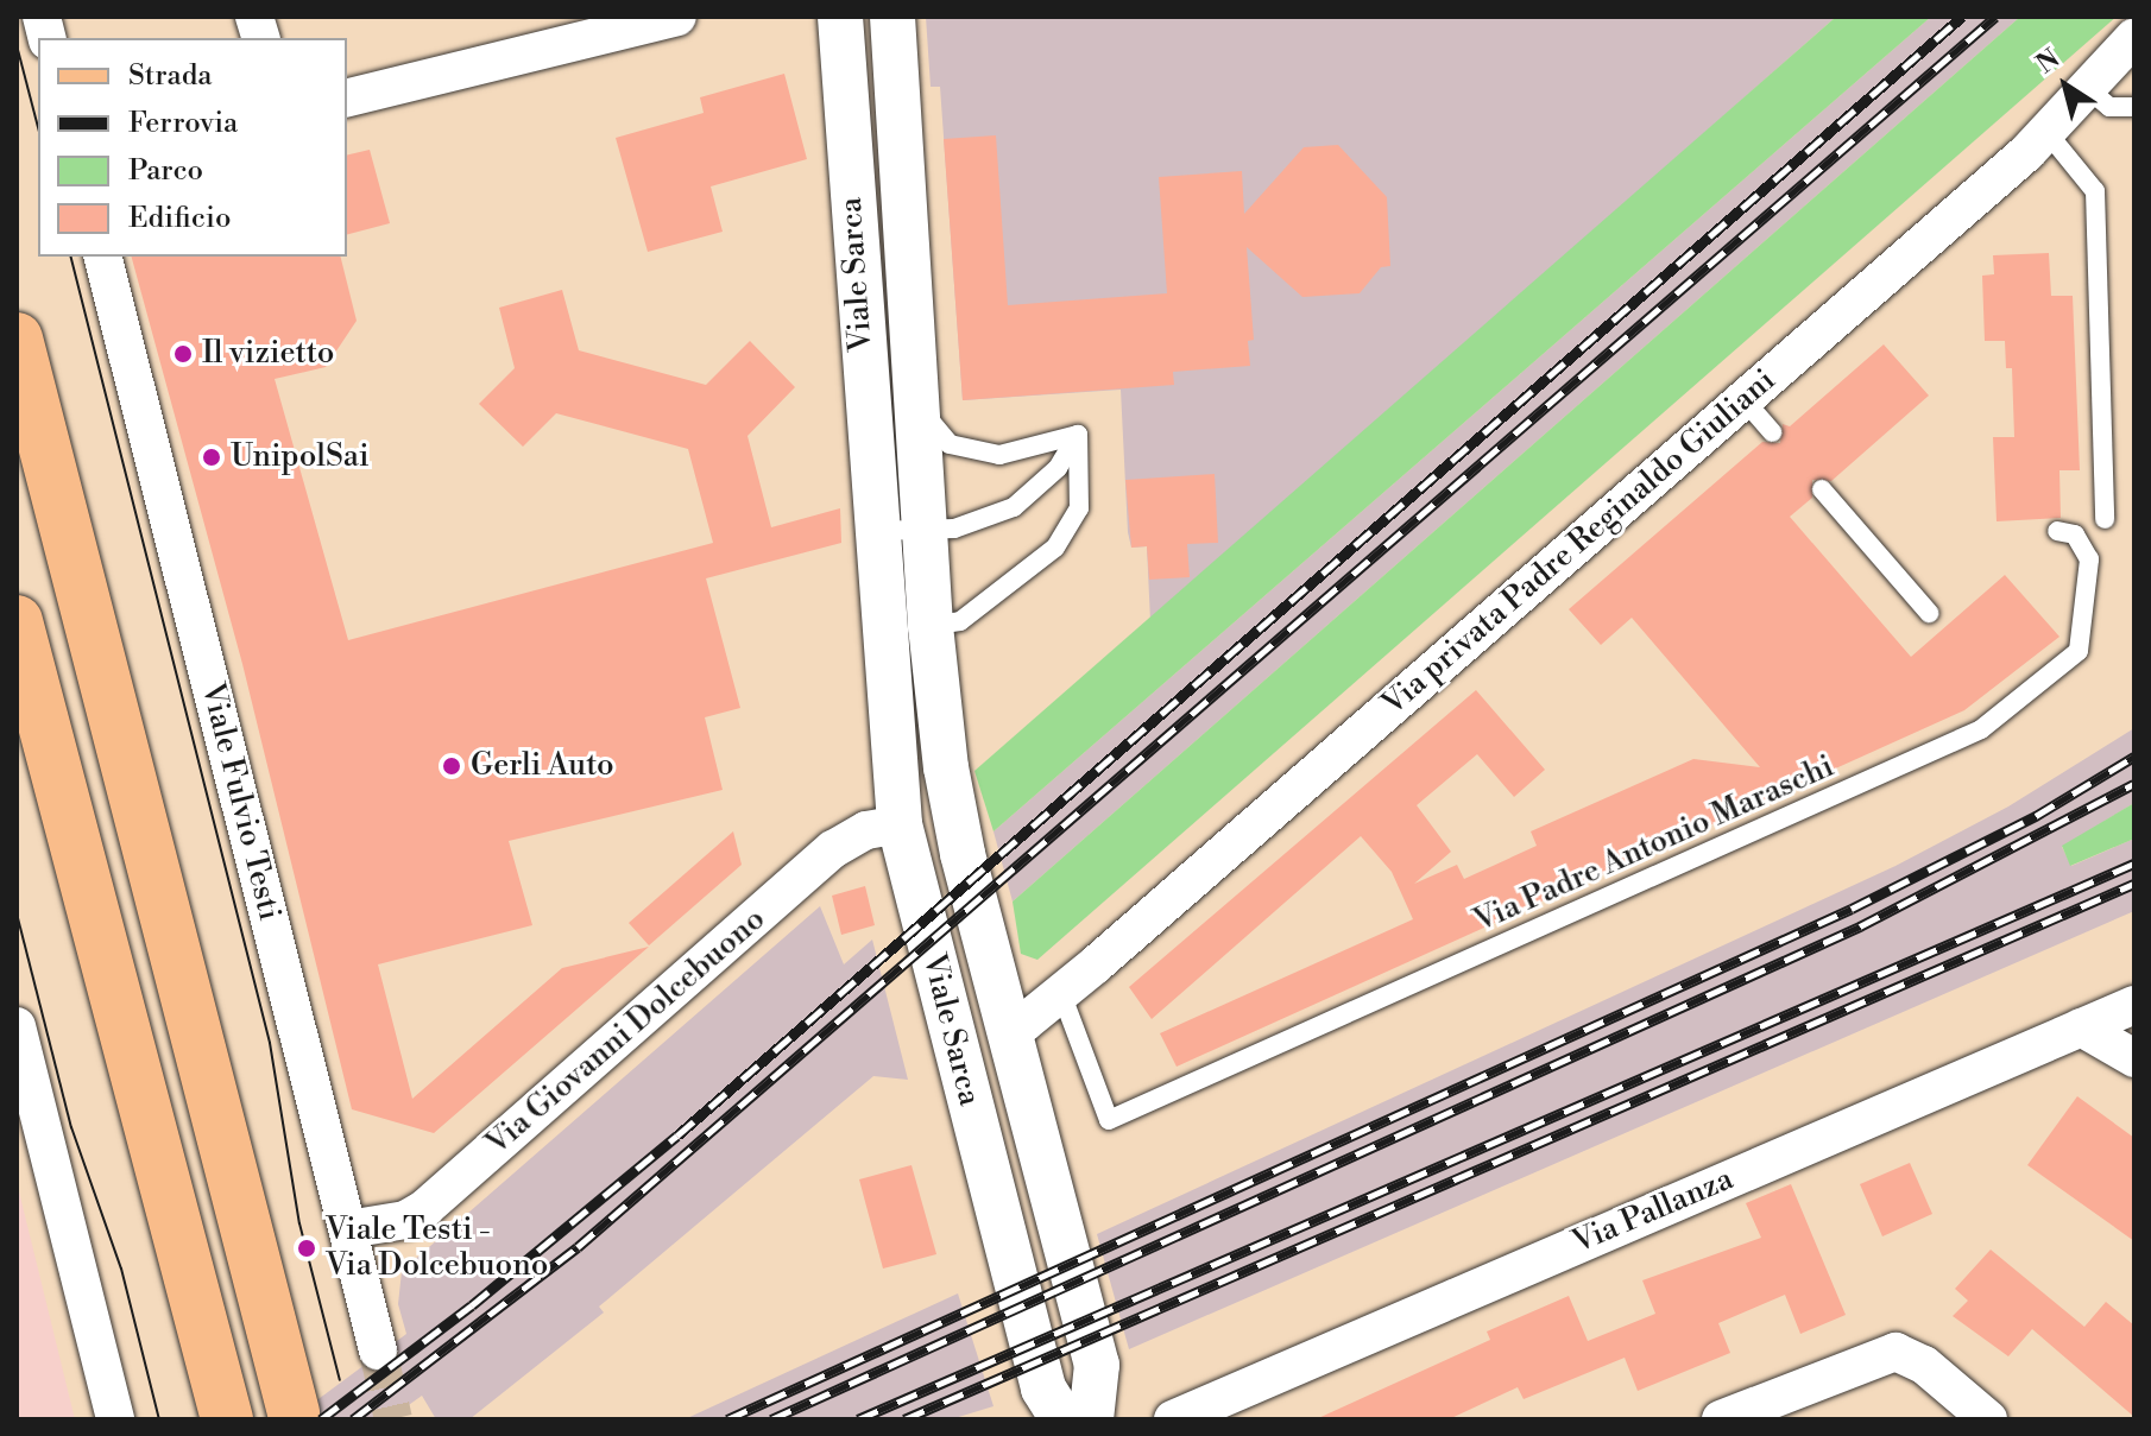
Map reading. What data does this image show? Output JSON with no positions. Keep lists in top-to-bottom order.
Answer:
{
  "streets": {
    "street": [
      "Viale Sarca",
      "Via privata Padre Reginaldo Giuliani",
      "Viale Fulvio Testi",
      "Via Giovanni Dolcebuono",
      "Via Pallanza"
    ],
    "lane": ["Via Padre Antonio Maraschi"]
  },
  "crossings": [
    ["Viale Sarca", "Via privata Padre Reginaldo Giuliani"],
    ["Viale Sarca", "Via Giovanni Dolcebuono"],
    ["Via privata Padre Reginaldo Giuliani", "Via Padre Antonio Maraschi"],
    ["Viale Fulvio Testi", "Via Giovanni Dolcebuono"]
  ],
  "places": [
    "Il vizietto",
    "UnipolSai",
    "Gerli Auto",
    "Viale Testi - Via Dolcebuono"
  ],
  "legend": [
    "Strada",
    "Ferrovia",
    "Parco",
    "Edificio"
  ],
  "north": "top left"
}
